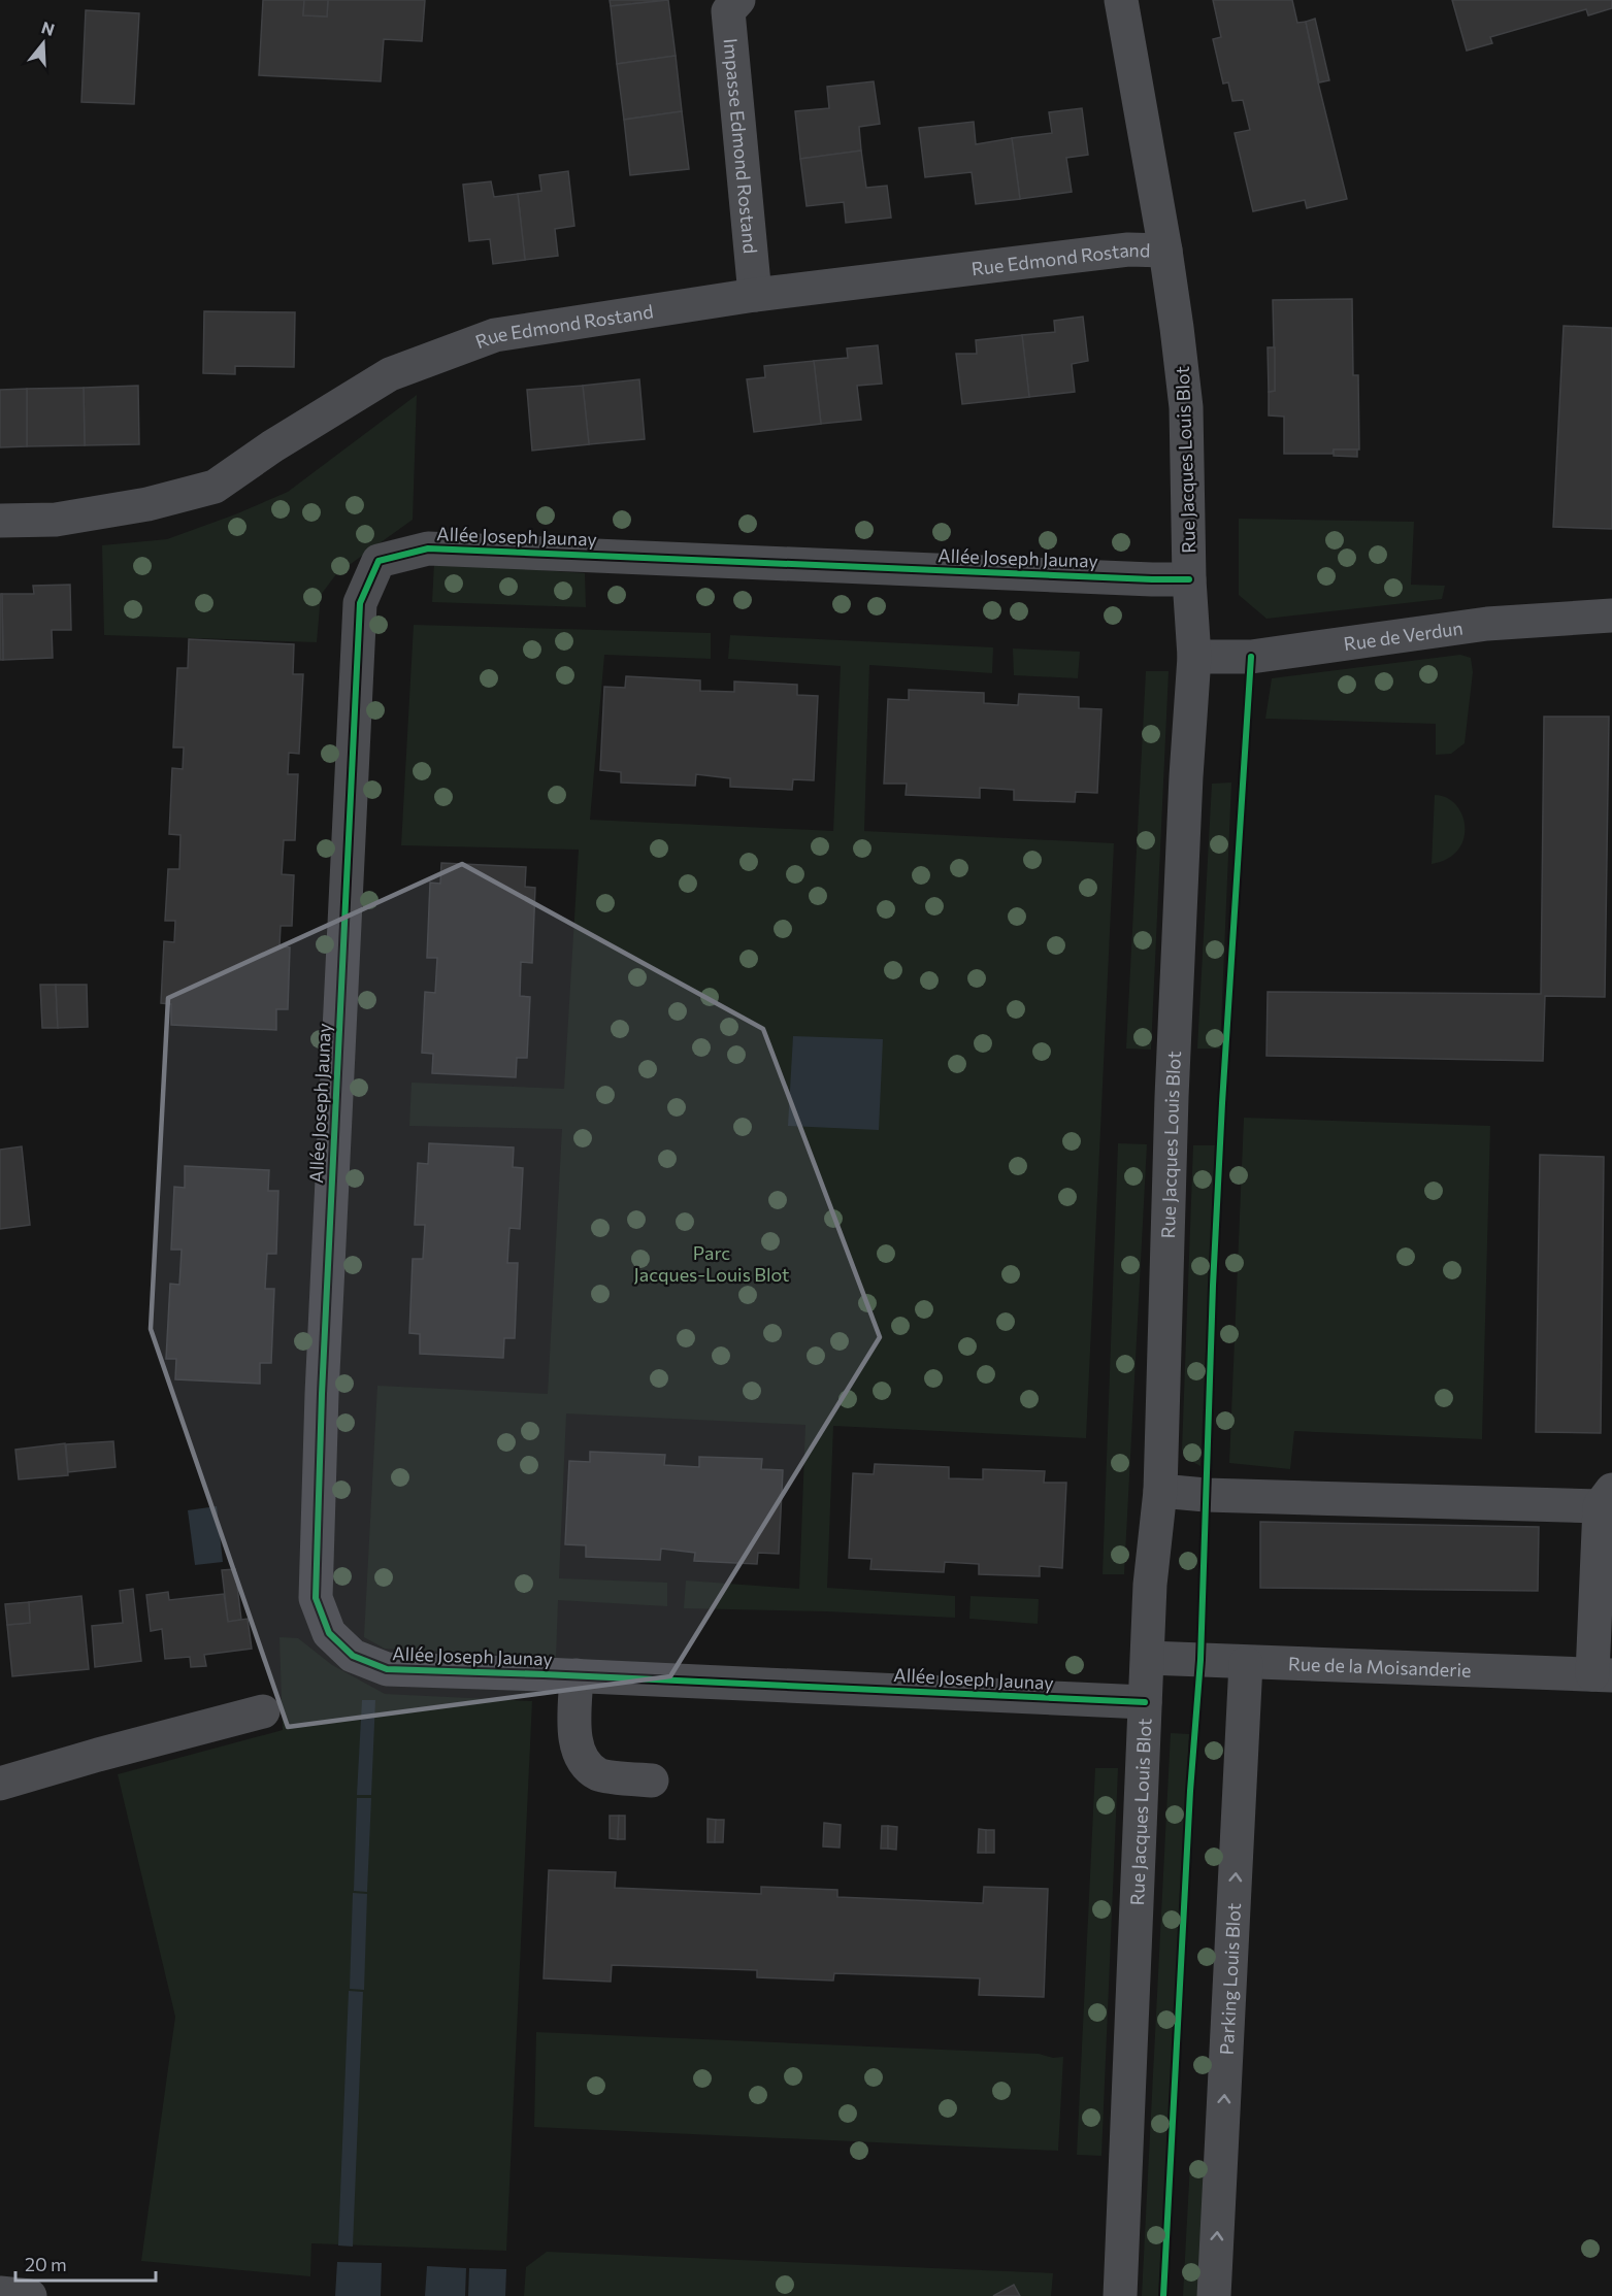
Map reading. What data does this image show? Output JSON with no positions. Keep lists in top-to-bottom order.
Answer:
{
  "streets": {
    "street": [
      "Impasse Edmond Rostand",
      "Rue Edmond Rostand",
      "Rue Jacques Louis Blot",
      "Allée Joseph Jaunay",
      "Rue de Verdun",
      "Rue de la Moisanderie",
      "Parking Louis Blot"
    ]
  },
  "crossings": [
    ["Impasse Edmond Rostand", "Rue Edmond Rostand"],
    ["Rue Edmond Rostand", "Rue Jacques Louis Blot"],
    ["Rue Jacques Louis Blot", "Allée Joseph Jaunay"],
    ["Rue Jacques Louis Blot", "Rue de Verdun"],
    ["Rue Jacques Louis Blot", "Rue de la Moisanderie"],
    ["Rue de la Moisanderie", "Parking Louis Blot"]
  ],
  "one_way": ["Parking Louis Blot"],
  "parks": ["Parc Jacques-Louis Blot"],
  "scale_bar": "20 m",
  "north": "top"
}
